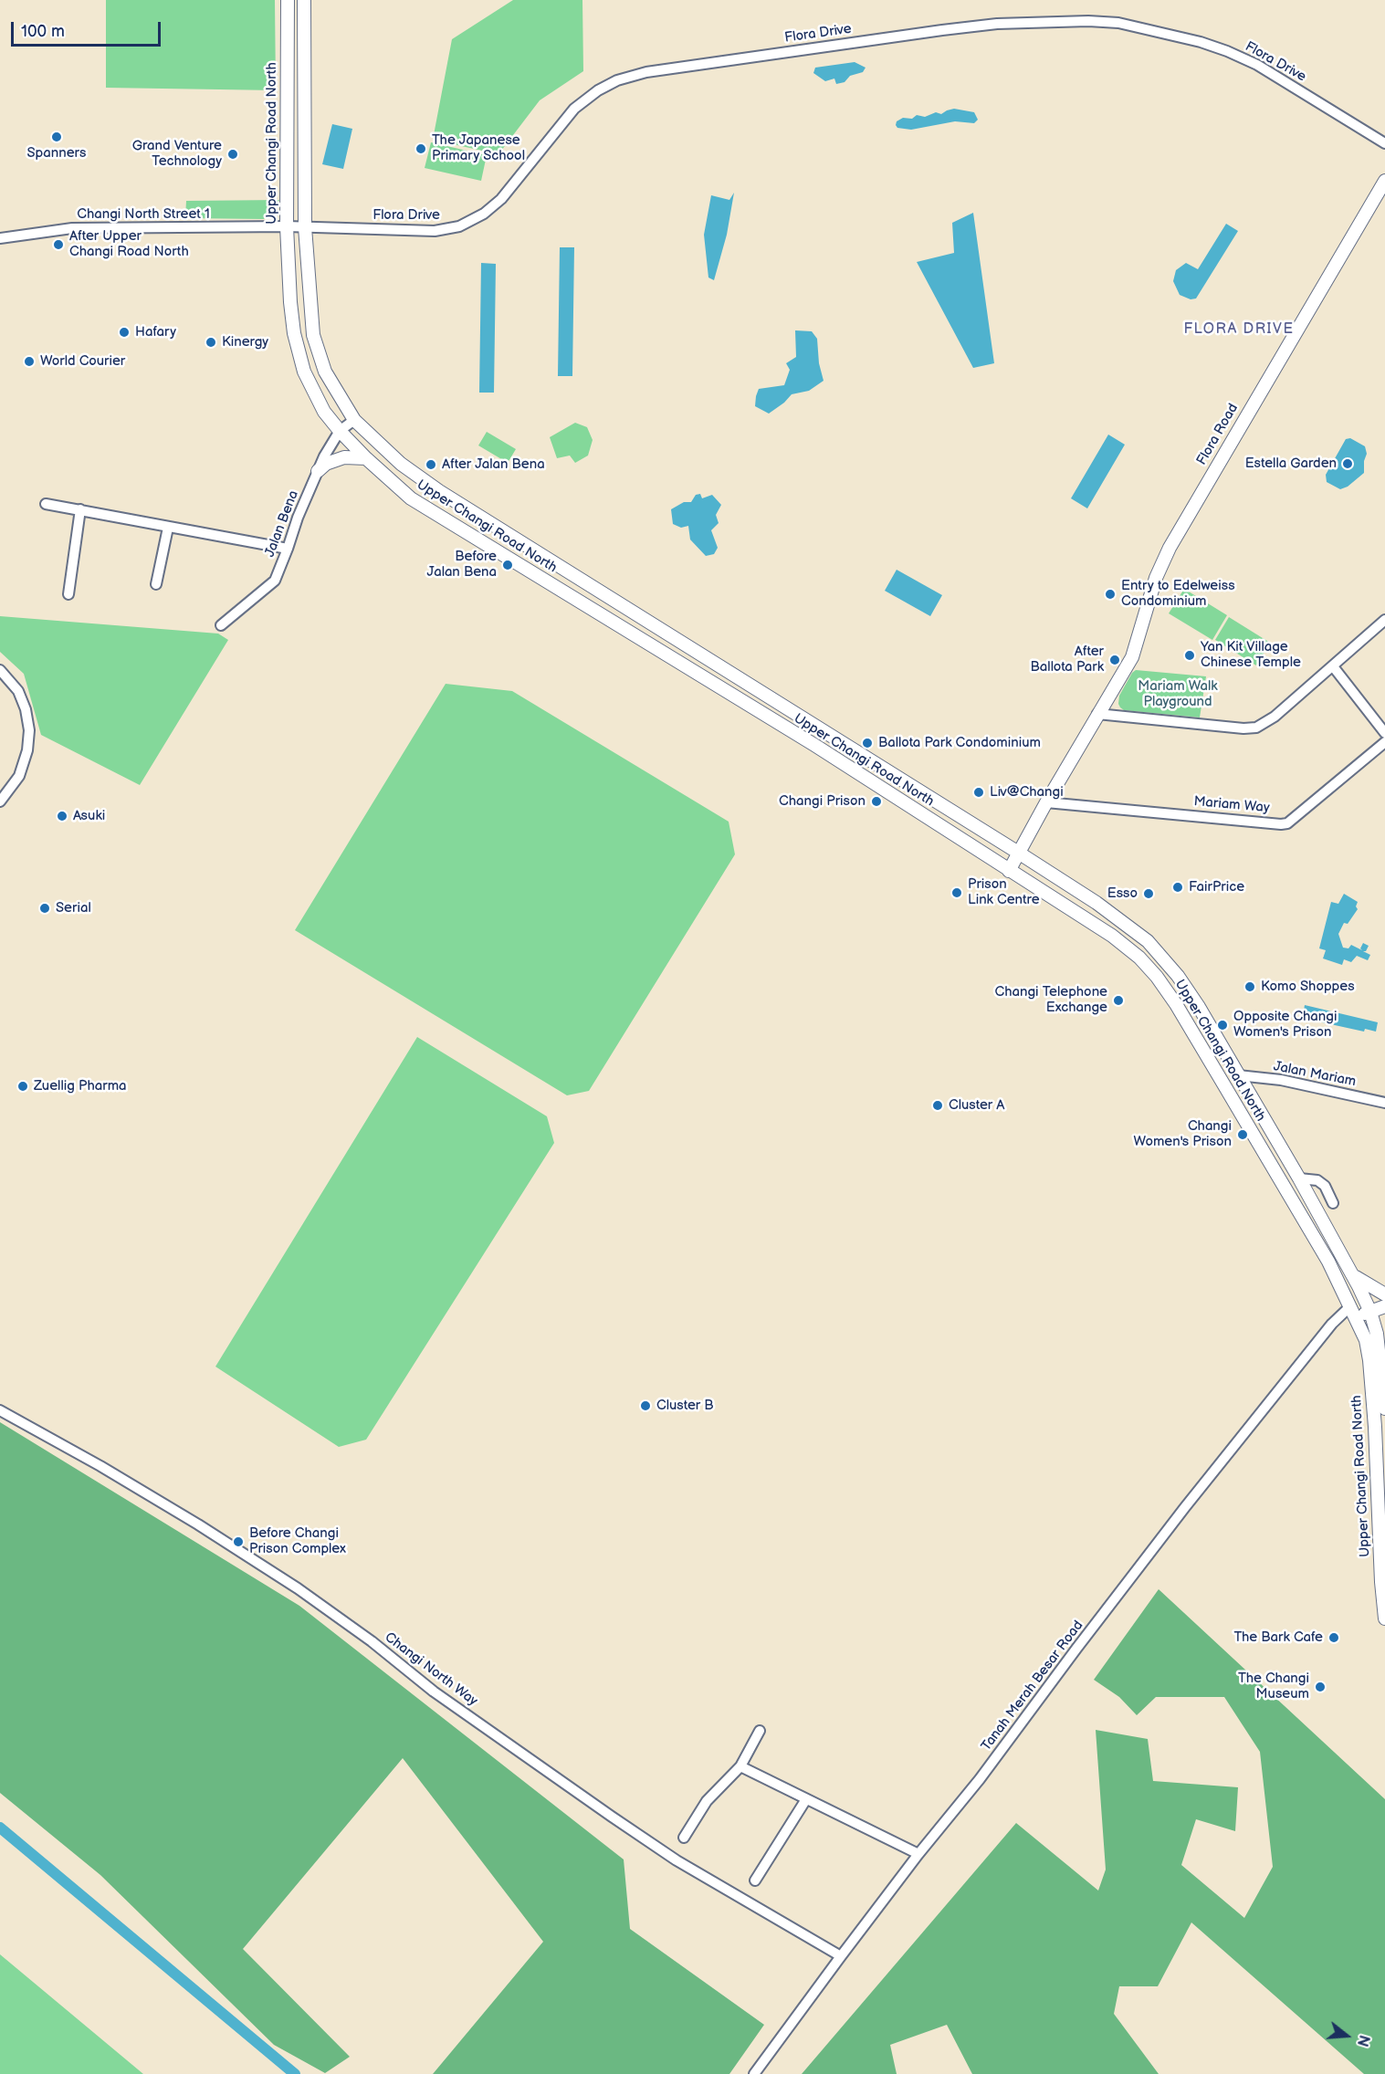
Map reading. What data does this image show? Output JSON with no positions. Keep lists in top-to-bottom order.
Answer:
{
  "streets": {
    "street": [
      "Flora Drive",
      "Upper Changi Road North",
      "Changi North Street 1",
      "Flora Road",
      "Jalan Bena",
      "Mariam Way",
      "Jalan Mariam",
      "Changi North Way",
      "Tanah Merah Besar Road"
    ]
  },
  "crossings": [
    ["Flora Drive", "Upper Changi Road North"],
    ["Flora Drive", "Changi North Street 1"],
    ["Upper Changi Road North", "Changi North Street 1"],
    ["Upper Changi Road North", "Jalan Bena"],
    ["Upper Changi Road North", "Jalan Mariam"],
    ["Upper Changi Road North", "Tanah Merah Besar Road"],
    ["Changi North Way", "Tanah Merah Besar Road"]
  ],
  "districts": ["FLORA DRIVE"],
  "parks": ["Mariam Walk Playground"],
  "places": [
    "Spanners",
    "The Japanese Primary School",
    "Grand Venture Technology",
    "After Upper Changi Road North",
    "Hafary",
    "Kinergy",
    "World Courier",
    "Estella Garden",
    "After Jalan Bena",
    "Before Jalan Bena",
    "Entry to Edelweiss Condominium",
    "Yan Kit Village Chinese Temple",
    "After Ballota Park",
    "Ballota Park Condominium",
    "Liv@Changi",
    "Changi Prison",
    "Asuki",
    "FairPrice",
    "Prison Link Centre",
    "Esso",
    "Serial",
    "Komo Shoppes",
    "Changi Telephone Exchange",
    "Opposite Changi Women's Prison",
    "Zuellig Pharma",
    "Cluster A",
    "Changi Women's Prison",
    "Cluster B",
    "Before Changi Prison Complex",
    "The Bark Cafe",
    "The Changi Museum"
  ],
  "scale_bar": "100 m",
  "north": "right"
}
